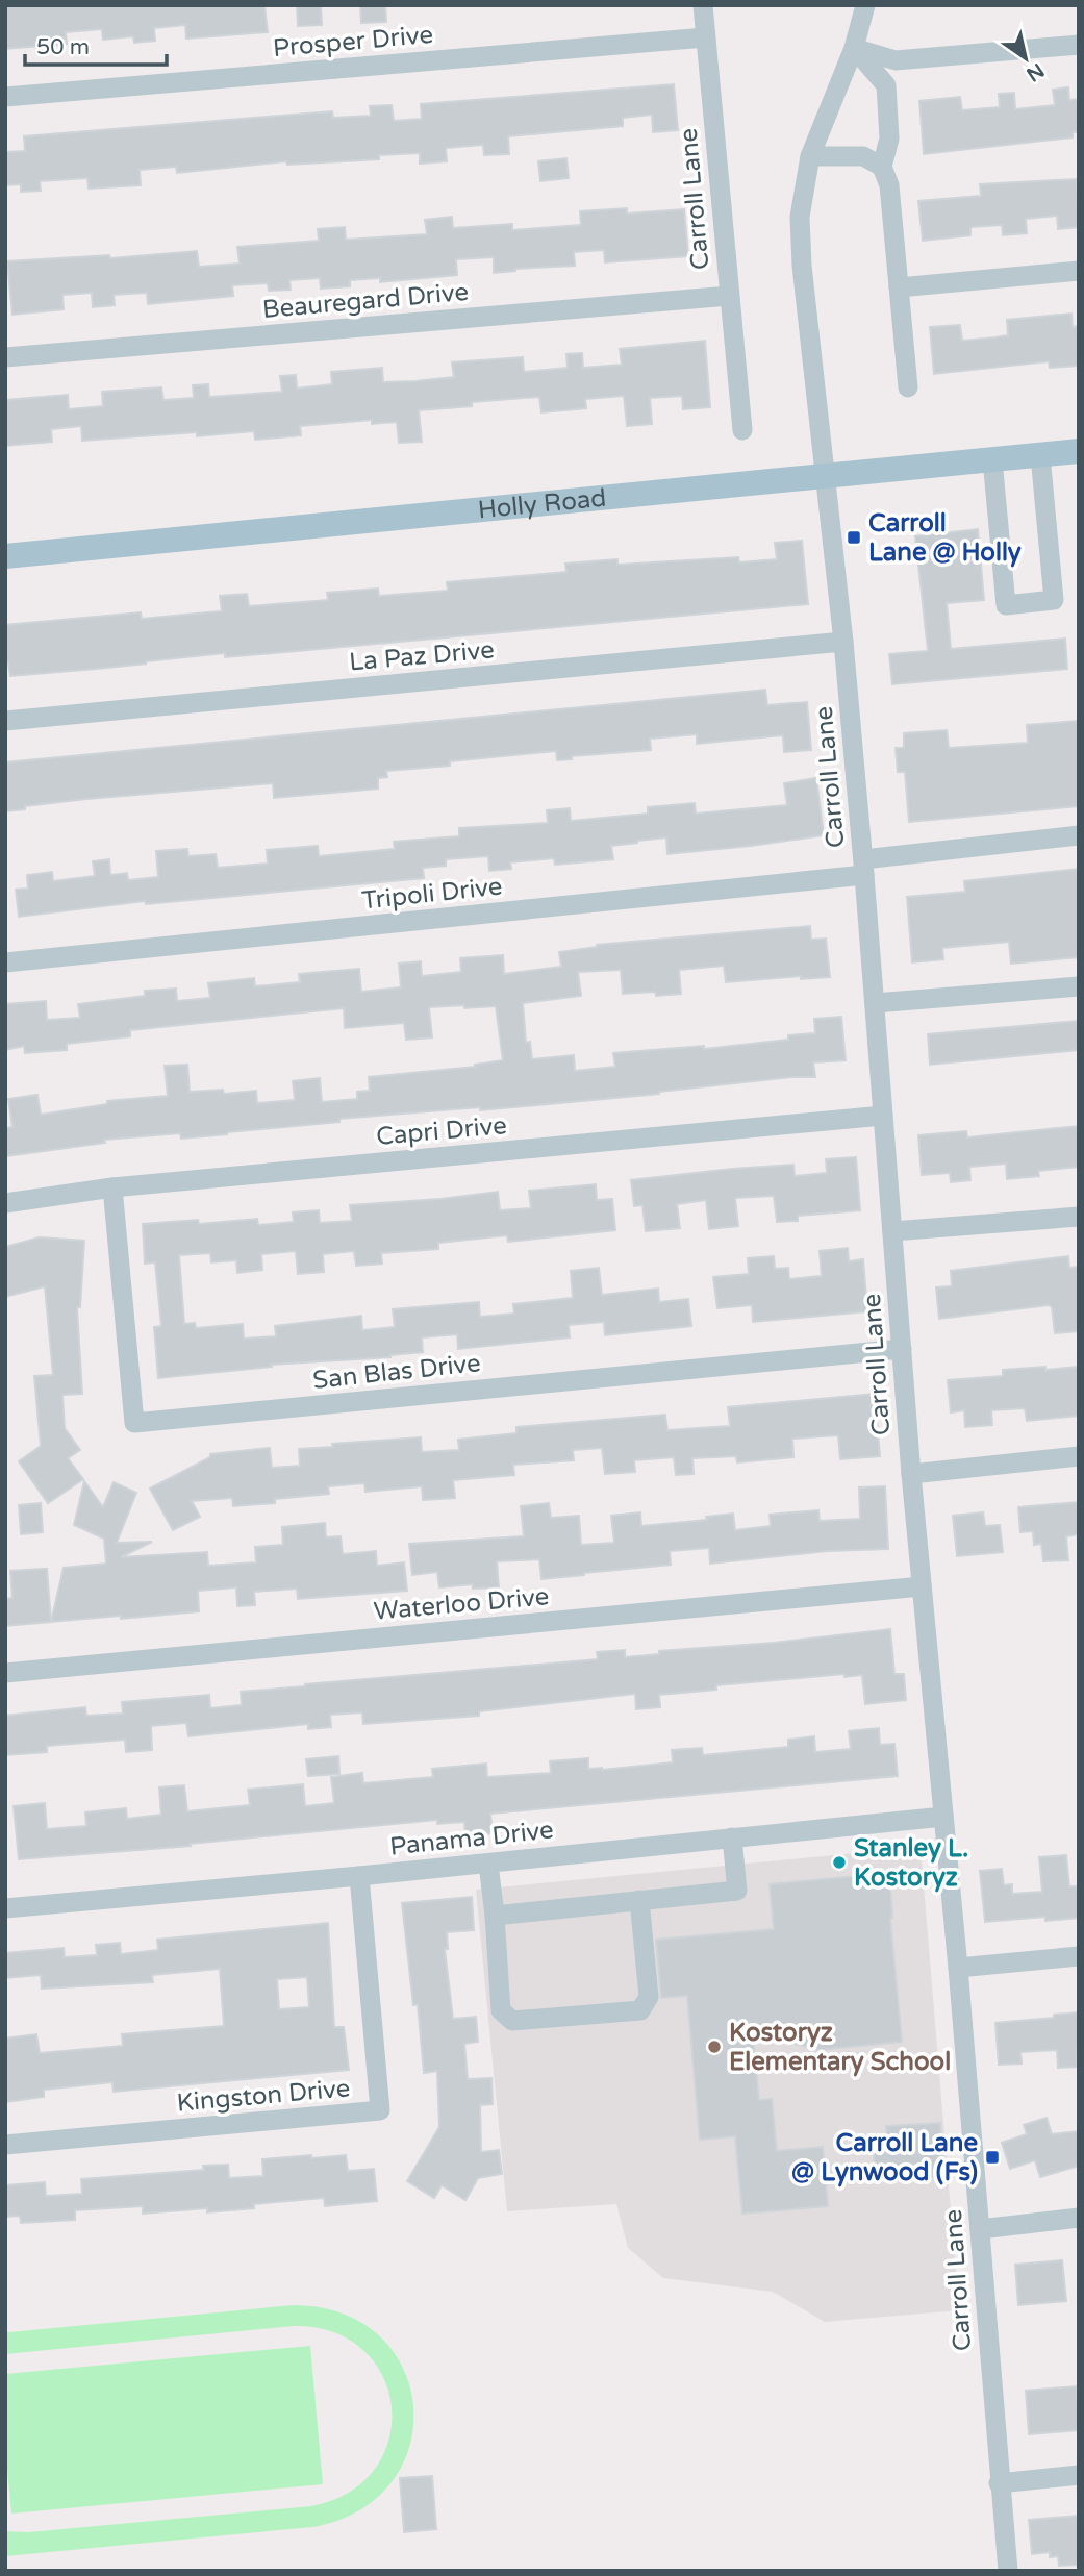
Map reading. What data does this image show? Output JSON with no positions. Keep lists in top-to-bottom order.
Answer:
{
  "streets": {
    "main road": ["Holly Road"],
    "street": [
      "Prosper Drive",
      "Carroll Lane",
      "Beauregard Drive",
      "La Paz Drive",
      "Tripoli Drive",
      "Capri Drive",
      "San Blas Drive",
      "Waterloo Drive",
      "Panama Drive",
      "Kingston Drive"
    ]
  },
  "crossings": [
    ["Prosper Drive", "Carroll Lane"],
    ["Carroll Lane", "Beauregard Drive"],
    ["Carroll Lane", "Holly Road"],
    ["Carroll Lane", "La Paz Drive"],
    ["Carroll Lane", "Tripoli Drive"],
    ["Carroll Lane", "Capri Drive"],
    ["Carroll Lane", "San Blas Drive"],
    ["Carroll Lane", "Waterloo Drive"],
    ["Carroll Lane", "Panama Drive"],
    ["Capri Drive", "San Blas Drive"],
    ["Panama Drive", "Kingston Drive"]
  ],
  "places": {
    "transit": ["Carroll Lane @ Holly", "Carroll Lane @ Lynwood (Fs)"],
    "other": ["Stanley L. Kostoryz", "Kostoryz Elementary School"]
  },
  "scale_bar": "50 m",
  "north": "bottom right"
}
